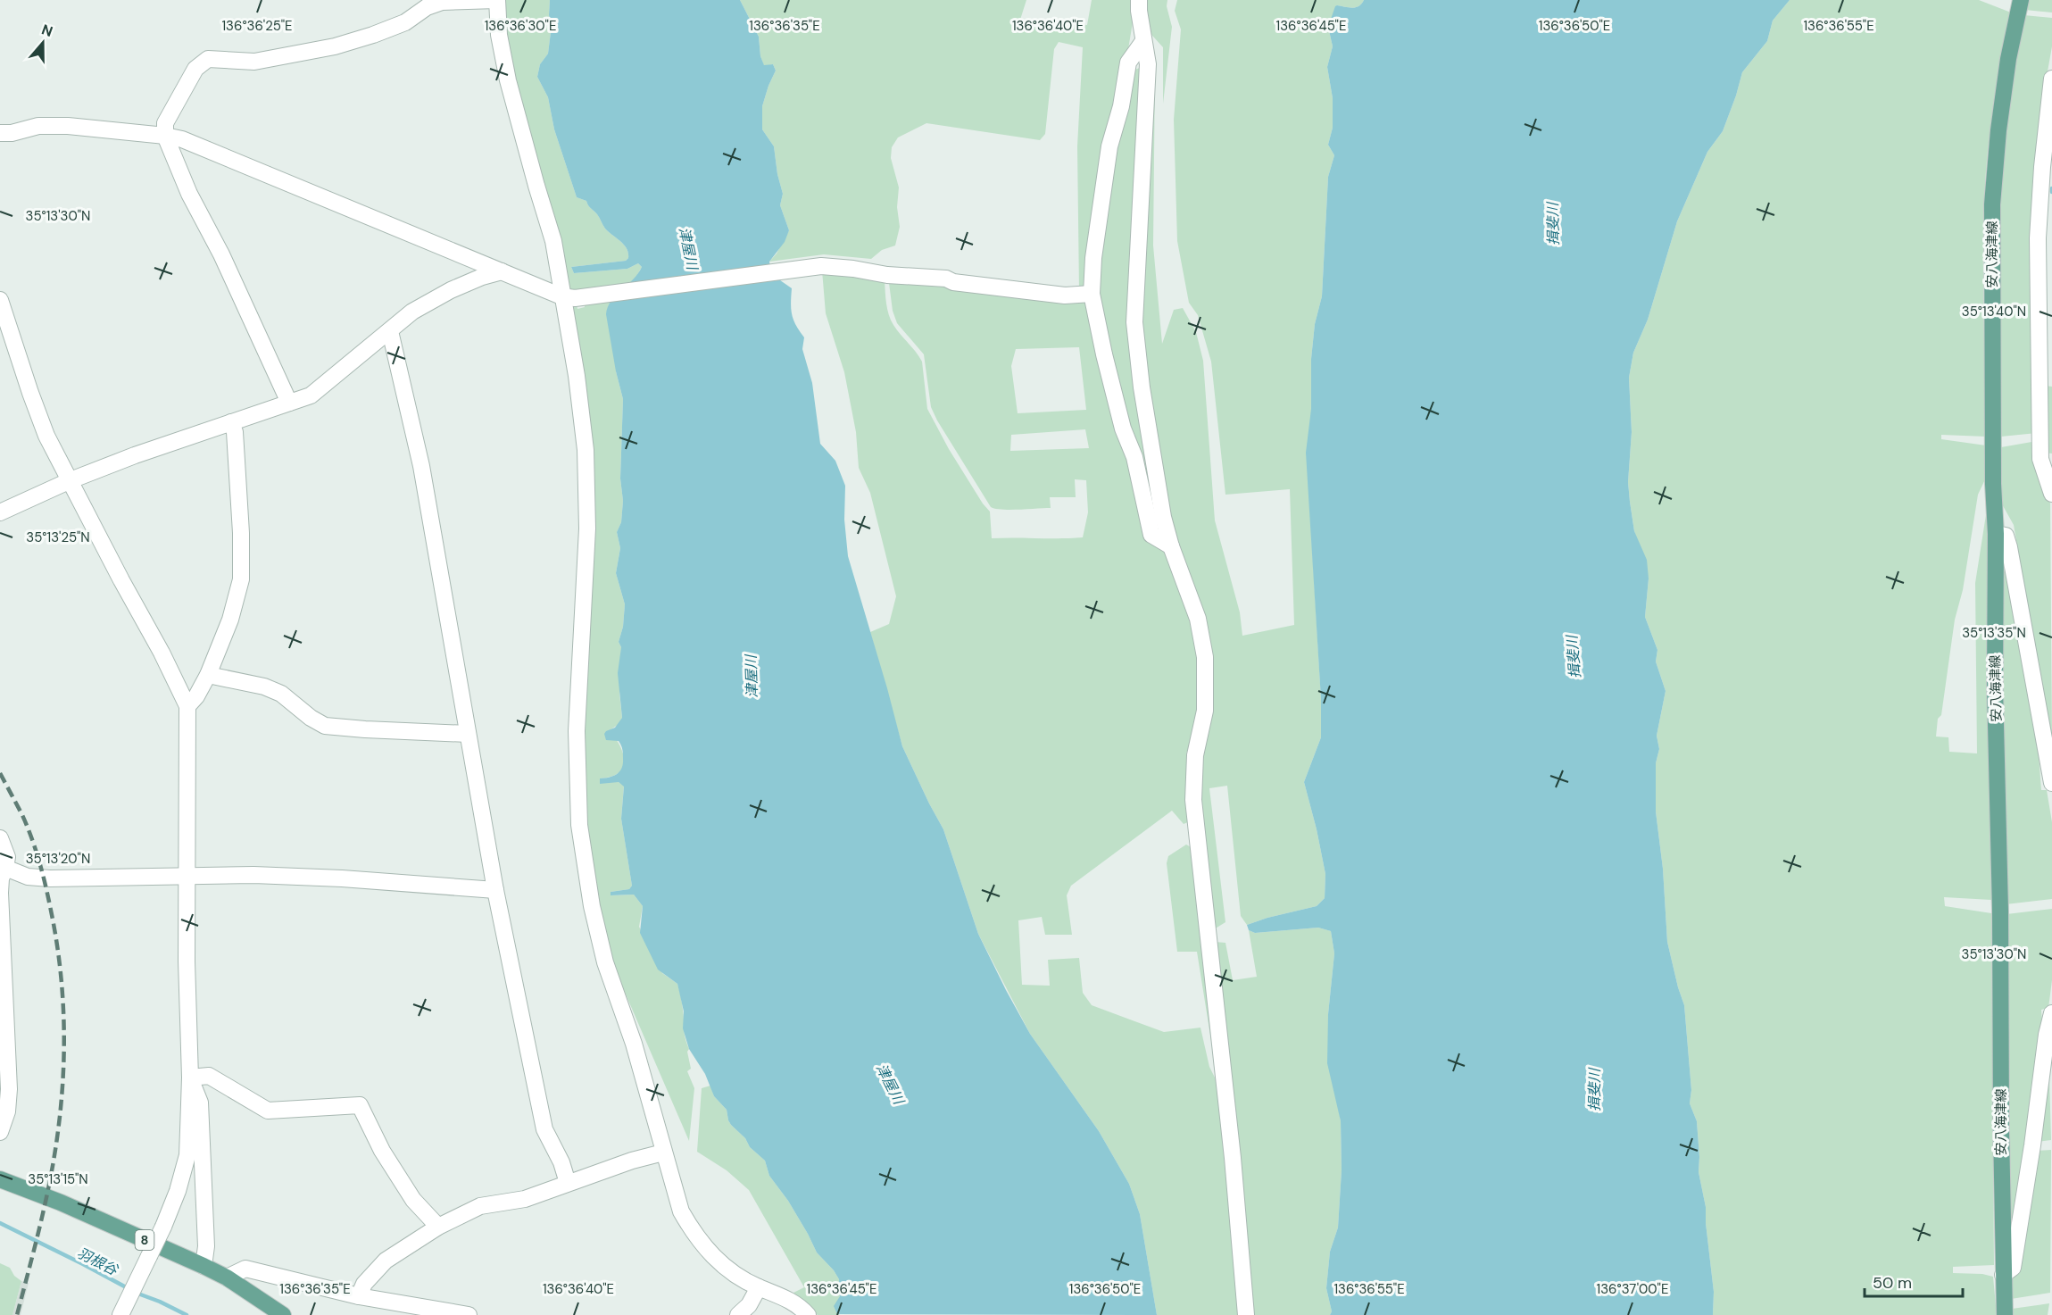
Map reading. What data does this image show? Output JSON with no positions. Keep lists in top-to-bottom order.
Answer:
{
  "streets": {
    "main road": ["安八海津線", "8"]
  },
  "water": ["揖斐川", "津屋川", "羽根谷"],
  "scale_bar": "50 m",
  "north": "top",
  "coordinates": [
    "136°36'50\"E",
    "136°36'25\"E",
    "136°36'30\"E",
    "136°36'35\"E",
    "136°36'40\"E",
    "136°36'45\"E",
    "136°36'55\"E",
    "35°13'30\"N",
    "35°13'40\"N",
    "35°13'25\"N",
    "35°13'35\"N",
    "35°13'20\"N",
    "35°13'15\"N",
    "136°37'00\"E"
  ]
}
